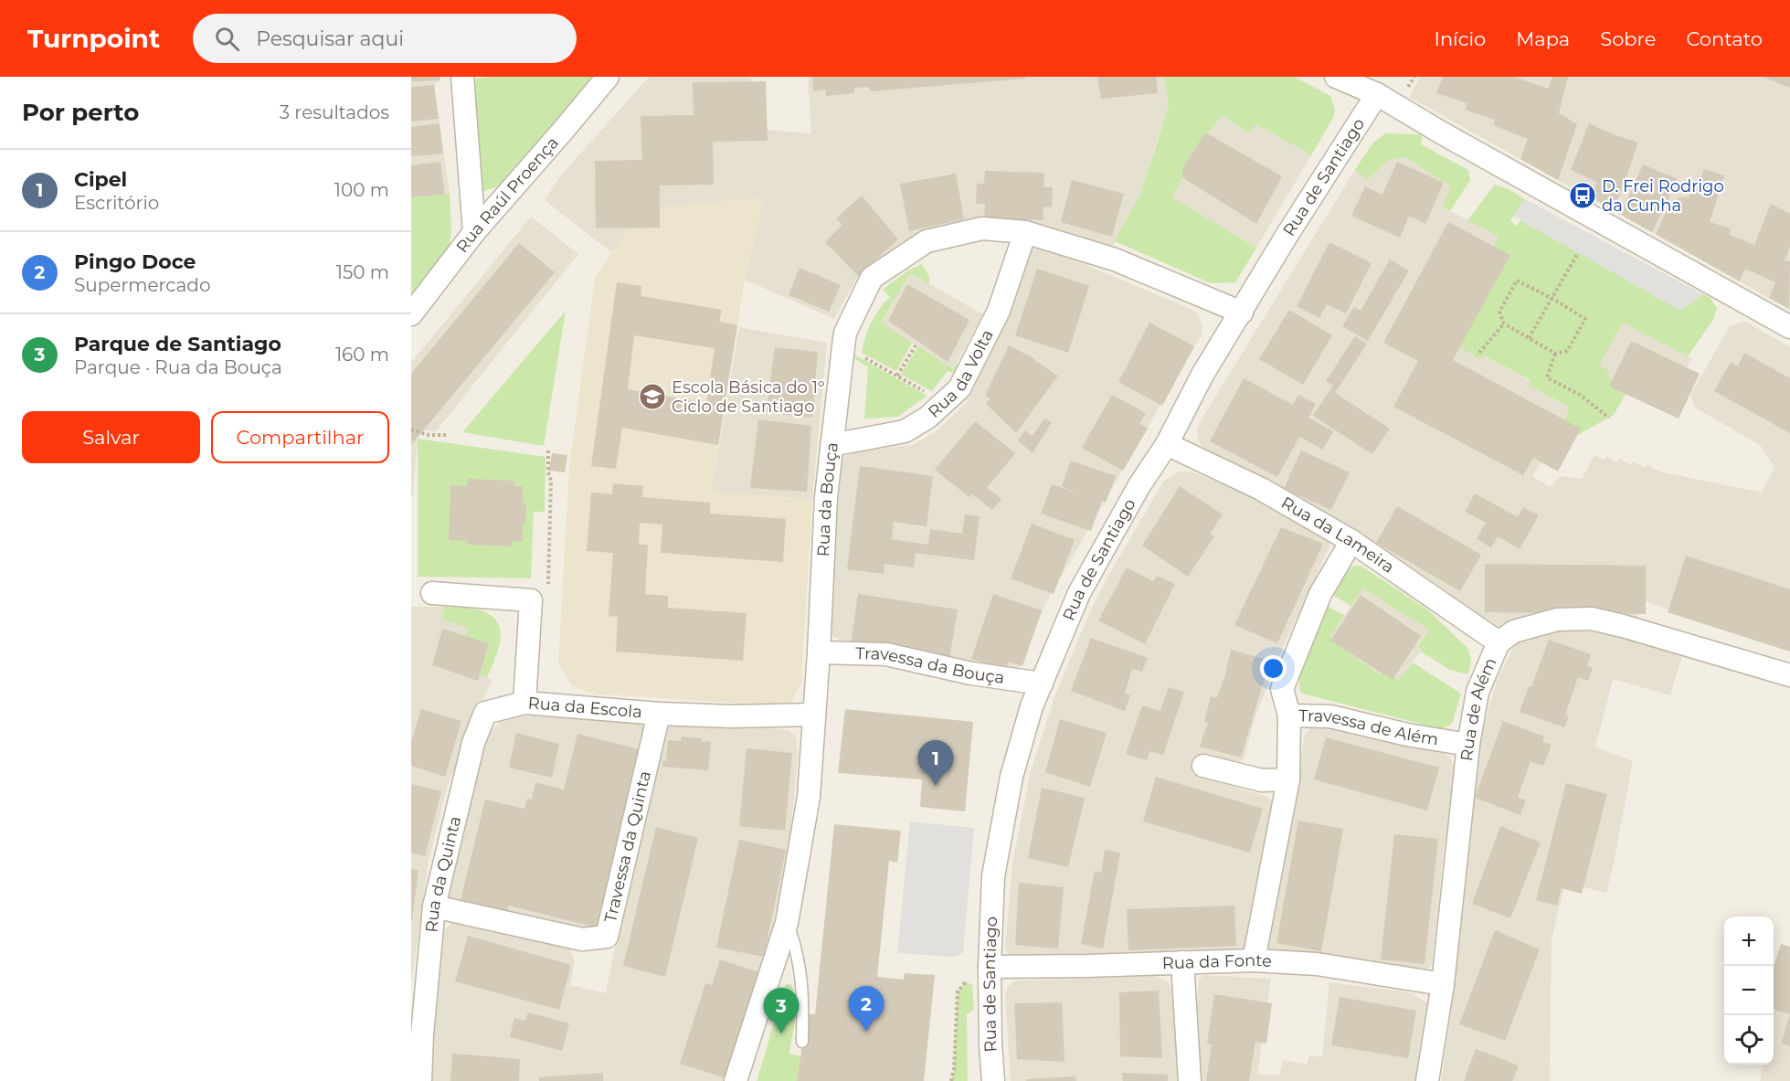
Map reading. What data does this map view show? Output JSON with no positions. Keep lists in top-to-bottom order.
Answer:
{
  "streets": {
    "street": [
      "Rua de Santiago",
      "Rua Raúl Proença",
      "Rua da Volta",
      "Rua da Bouça",
      "Rua da Lameira",
      "Travessa da Bouça",
      "Rua da Escola",
      "Rua de Além",
      "Travessa de Além",
      "Travessa da Quinta",
      "Rua da Quinta",
      "Rua da Fonte"
    ]
  },
  "crossings": [
    ["Rua de Santiago", "Rua da Bouça"],
    ["Rua de Santiago", "Rua da Lameira"],
    ["Rua de Santiago", "Travessa da Bouça"],
    ["Rua de Santiago", "Rua da Fonte"],
    ["Rua da Volta", "Rua da Bouça"],
    ["Rua da Bouça", "Travessa da Bouça"],
    ["Rua da Bouça", "Rua da Escola"],
    ["Rua da Lameira", "Rua de Além"],
    ["Rua da Escola", "Travessa da Quinta"],
    ["Rua da Escola", "Rua da Quinta"],
    ["Rua de Além", "Travessa de Além"],
    ["Rua de Além", "Rua da Fonte"],
    ["Travessa de Além", "Rua da Fonte"],
    ["Travessa da Quinta", "Rua da Quinta"]
  ],
  "places": {
    "bus stop": ["D. Frei Rodrigo da Cunha"],
    "school or university": ["Escola Básica do 1º Ciclo de Santiago"]
  },
  "page": {
    "header": "Turnpoint",
    "search": "Pesquisar aqui",
    "nav": [
      "Início",
      "Mapa",
      "Sobre",
      "Contato"
    ],
    "heading": ["Por perto", "3 resultados"],
    "list": [
      {
        "mark": "1",
        "name": "Cipel",
        "note": "Escritório",
        "value": "100 m"
      },
      {
        "mark": "2",
        "name": "Pingo Doce",
        "note": "Supermercado",
        "value": "150 m"
      },
      {
        "mark": "3",
        "name": "Parque de Santiago",
        "note": "Parque · Rua da Bouça",
        "value": "160 m"
      }
    ],
    "buttons": ["Salvar", "Compartilhar"],
    "pins": ["1", "2", "3"],
    "map_buttons": ["+", "−"]
  }
}
